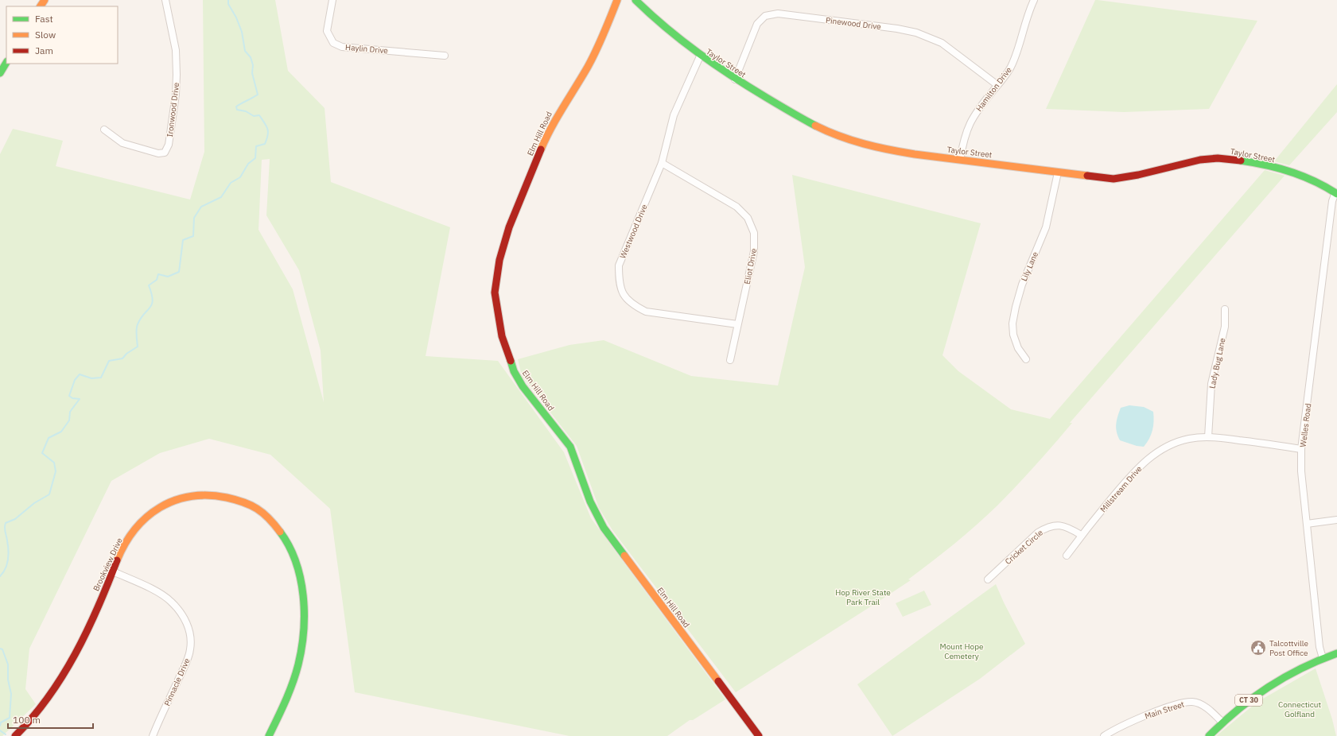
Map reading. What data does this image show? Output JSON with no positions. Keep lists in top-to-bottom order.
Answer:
{
  "streets": {
    "street": [
      "Pinewood Drive",
      "Haylin Drive",
      "Taylor Street",
      "Hamilton Drive",
      "Ironwood Drive",
      "Elm Hill Road",
      "Westwood Drive",
      "Eliot Drive",
      "Lily Lane",
      "Lady Bug Lane",
      "Welles Road",
      "Millstream Drive",
      "Cricket Circle",
      "Brookview Drive",
      "Pinnacle Drive",
      "CT 30",
      "Main Street"
    ]
  },
  "crossings": [
    ["Pinewood Drive", "Taylor Street"],
    ["Pinewood Drive", "Hamilton Drive"],
    ["Taylor Street", "Hamilton Drive"],
    ["Taylor Street", "Westwood Drive"],
    ["Taylor Street", "Lily Lane"],
    ["Taylor Street", "Welles Road"],
    ["Westwood Drive", "Eliot Drive"],
    ["Lady Bug Lane", "Millstream Drive"],
    ["Welles Road", "Millstream Drive"],
    ["Welles Road", "CT 30"],
    ["Millstream Drive", "Cricket Circle"],
    ["Brookview Drive", "Pinnacle Drive"],
    ["CT 30", "Main Street"]
  ],
  "parks": ["Hop River State Park Trail", "Mount Hope Cemetery", "Connecticut Golfland"],
  "places": {
    "public building": ["Talcottville Post Office"]
  },
  "legend": ["Fast", "Slow", "Jam"],
  "scale_bar": "100 m"
}
